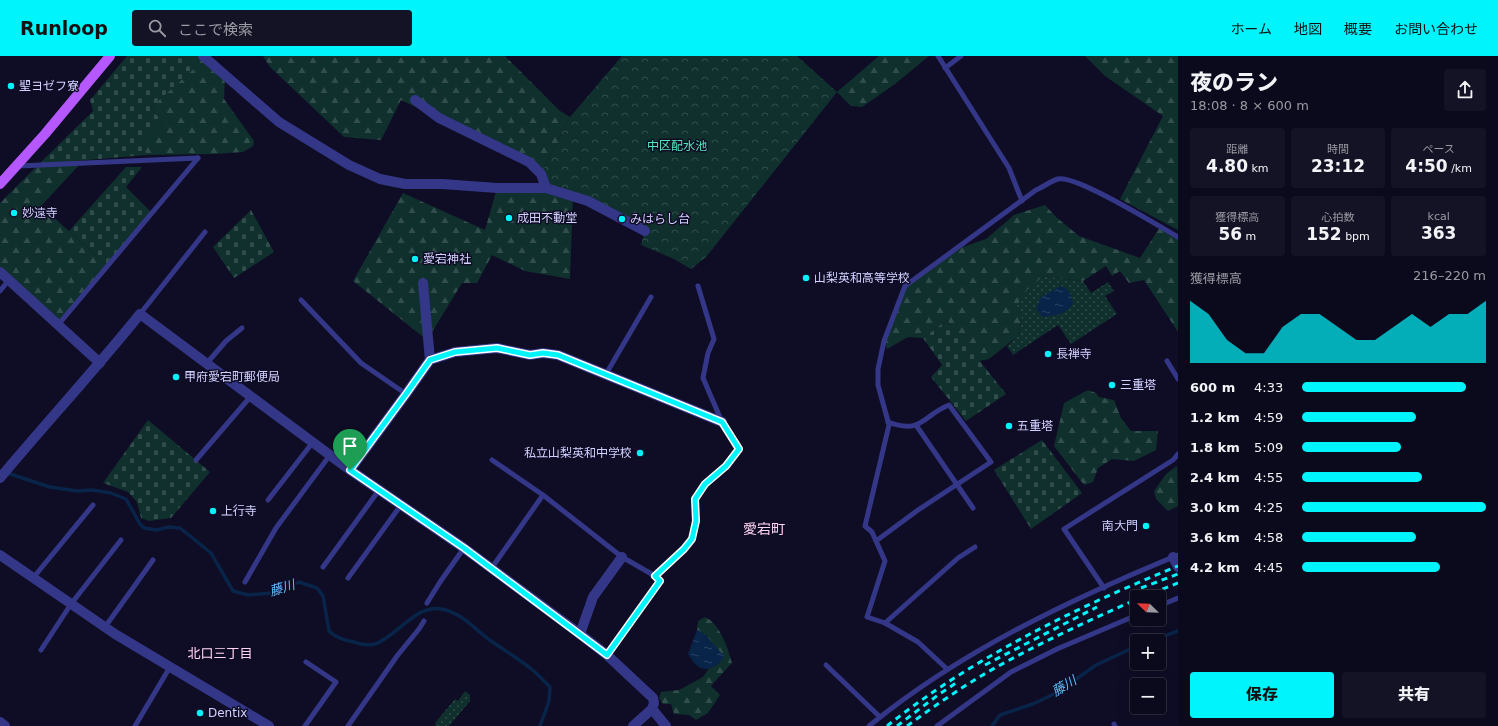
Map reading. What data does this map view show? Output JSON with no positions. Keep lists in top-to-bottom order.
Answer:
{
  "districts": ["愛宕町", "北口三丁目"],
  "water": ["藤川"],
  "parks": ["中区配水池"],
  "places": [
    "聖ヨゼフ寮",
    "妙遠寺",
    "成田不動堂",
    "みはらし台",
    "愛宕神社",
    "山梨英和高等学校",
    "長禅寺",
    "甲府愛宕町郵便局",
    "三重塔",
    "五重塔",
    "私立山梨英和中学校",
    "上行寺",
    "南大門",
    "Dentix"
  ],
  "north": "top left",
  "page": {
    "header": "Runloop",
    "search": "ここで検索",
    "nav": [
      "ホーム",
      "地図",
      "概要",
      "お問い合わせ"
    ],
    "heading": ["夜のラン", "18:08 · 8 × 600 m"],
    "stats": [
      ["距離", "4.80 km"],
      ["時間", "23:12"],
      ["ペース", "4:50 /km"],
      ["獲得標高", "56 m"],
      ["心拍数", "152 bpm"],
      ["kcal", "363"]
    ],
    "chart": ["獲得標高", "216–220 m"],
    "list": [
      {
        "name": "600 m",
        "note": "4:33"
      },
      {
        "name": "1.2 km",
        "note": "4:59"
      },
      {
        "name": "1.8 km",
        "note": "5:09"
      },
      {
        "name": "2.4 km",
        "note": "4:55"
      },
      {
        "name": "3.0 km",
        "note": "4:25"
      },
      {
        "name": "3.6 km",
        "note": "4:58"
      },
      {
        "name": "4.2 km",
        "note": "4:45"
      }
    ],
    "map_buttons": ["+", "−"],
    "buttons": ["保存", "共有"]
  }
}
